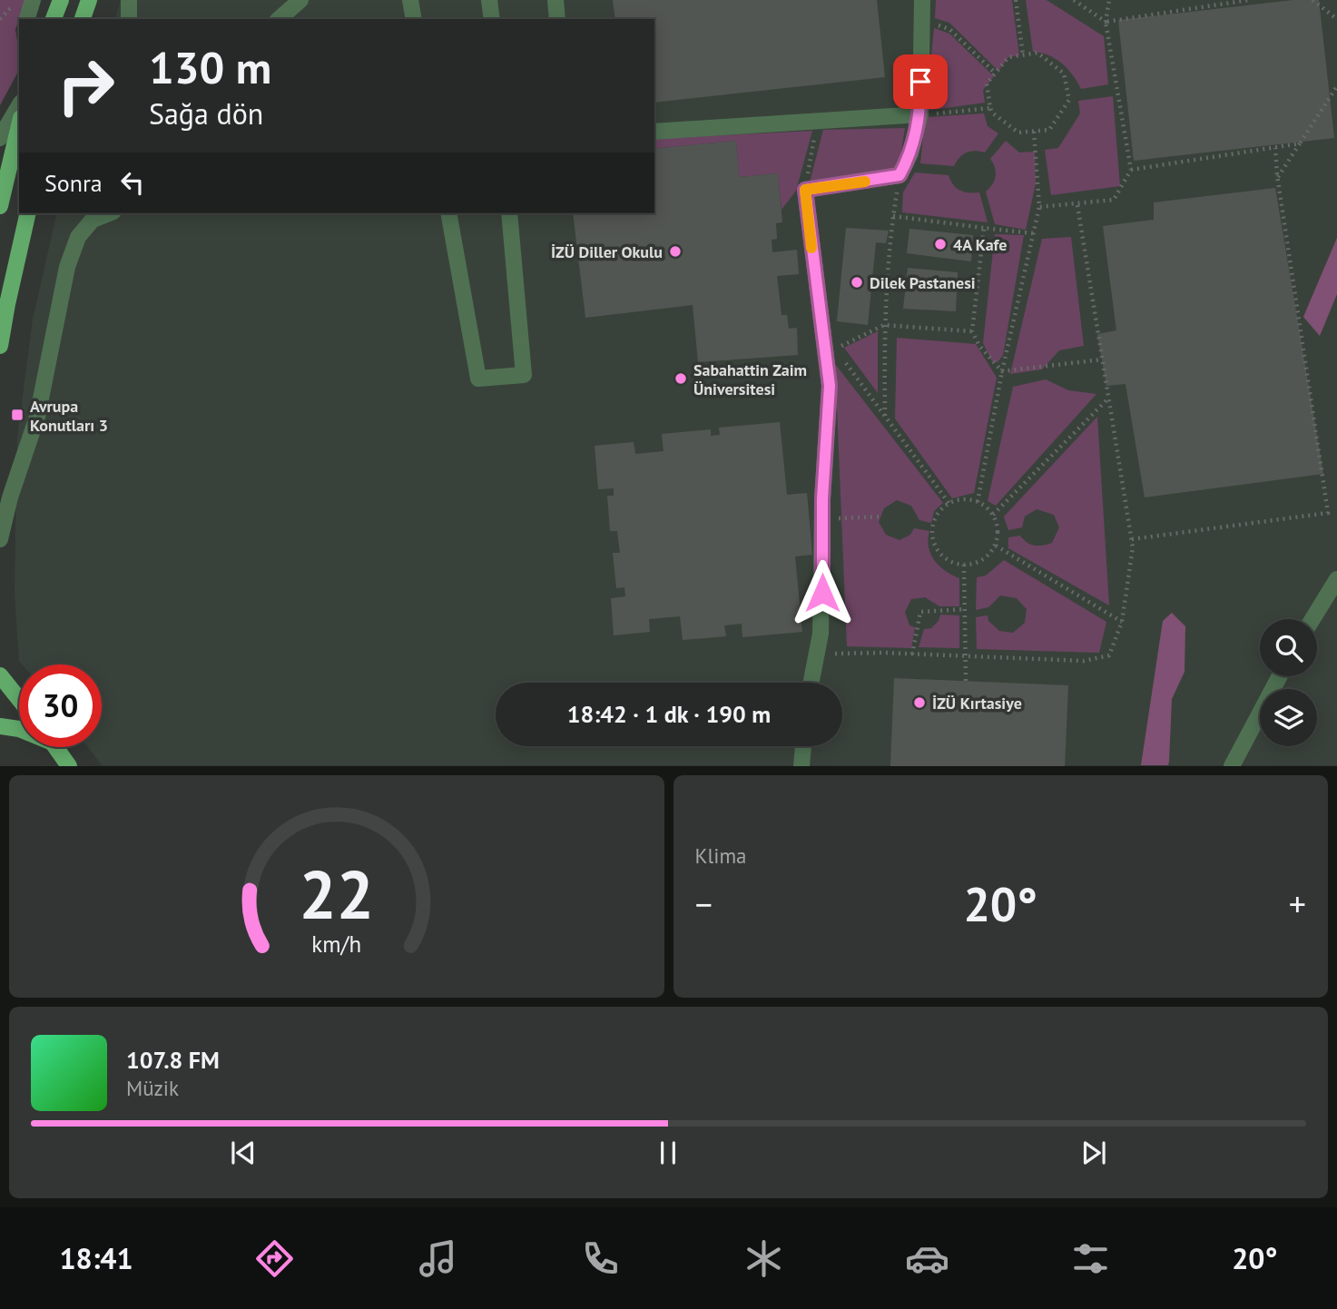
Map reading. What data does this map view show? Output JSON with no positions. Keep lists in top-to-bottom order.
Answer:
{
  "places": {
    "other": [
      "4A Kafe",
      "İZÜ Diller Okulu",
      "Dilek Pastanesi",
      "Sabahattin Zaim Üniversitesi",
      "İZÜ Kırtasiye"
    ],
    "transit": ["Avrupa Konutları 3"]
  },
  "page": {
    "turn": ["130 m", "Sağa dön"],
    "then": "Sonra",
    "limit": "30",
    "trip": "18:42 · 1 dk · 190 m",
    "tile": "Klima",
    "heat": ["−", "20°", "+"],
    "song": ["107.8 FM", "Müzik"],
    "tabs": ["18:41", "20°"],
    "gauge": ["22", "km/h"]
  }
}
